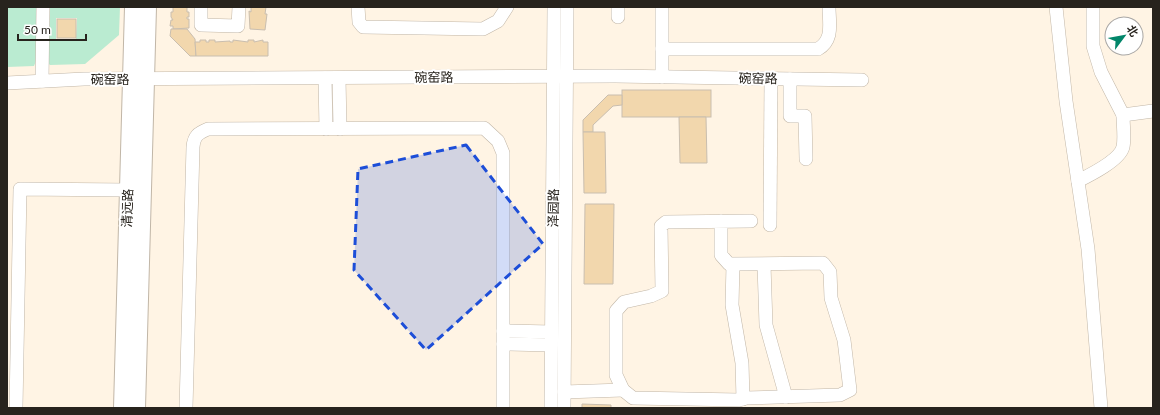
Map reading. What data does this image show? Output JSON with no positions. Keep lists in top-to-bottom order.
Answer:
{
  "streets": {
    "main road": ["清远路"],
    "street": ["碗窑路", "泽园路"]
  },
  "crossings": [
    ["碗窑路", "清远路"],
    ["碗窑路", "泽园路"]
  ],
  "scale_bar": "50 m",
  "north": "top right"
}
